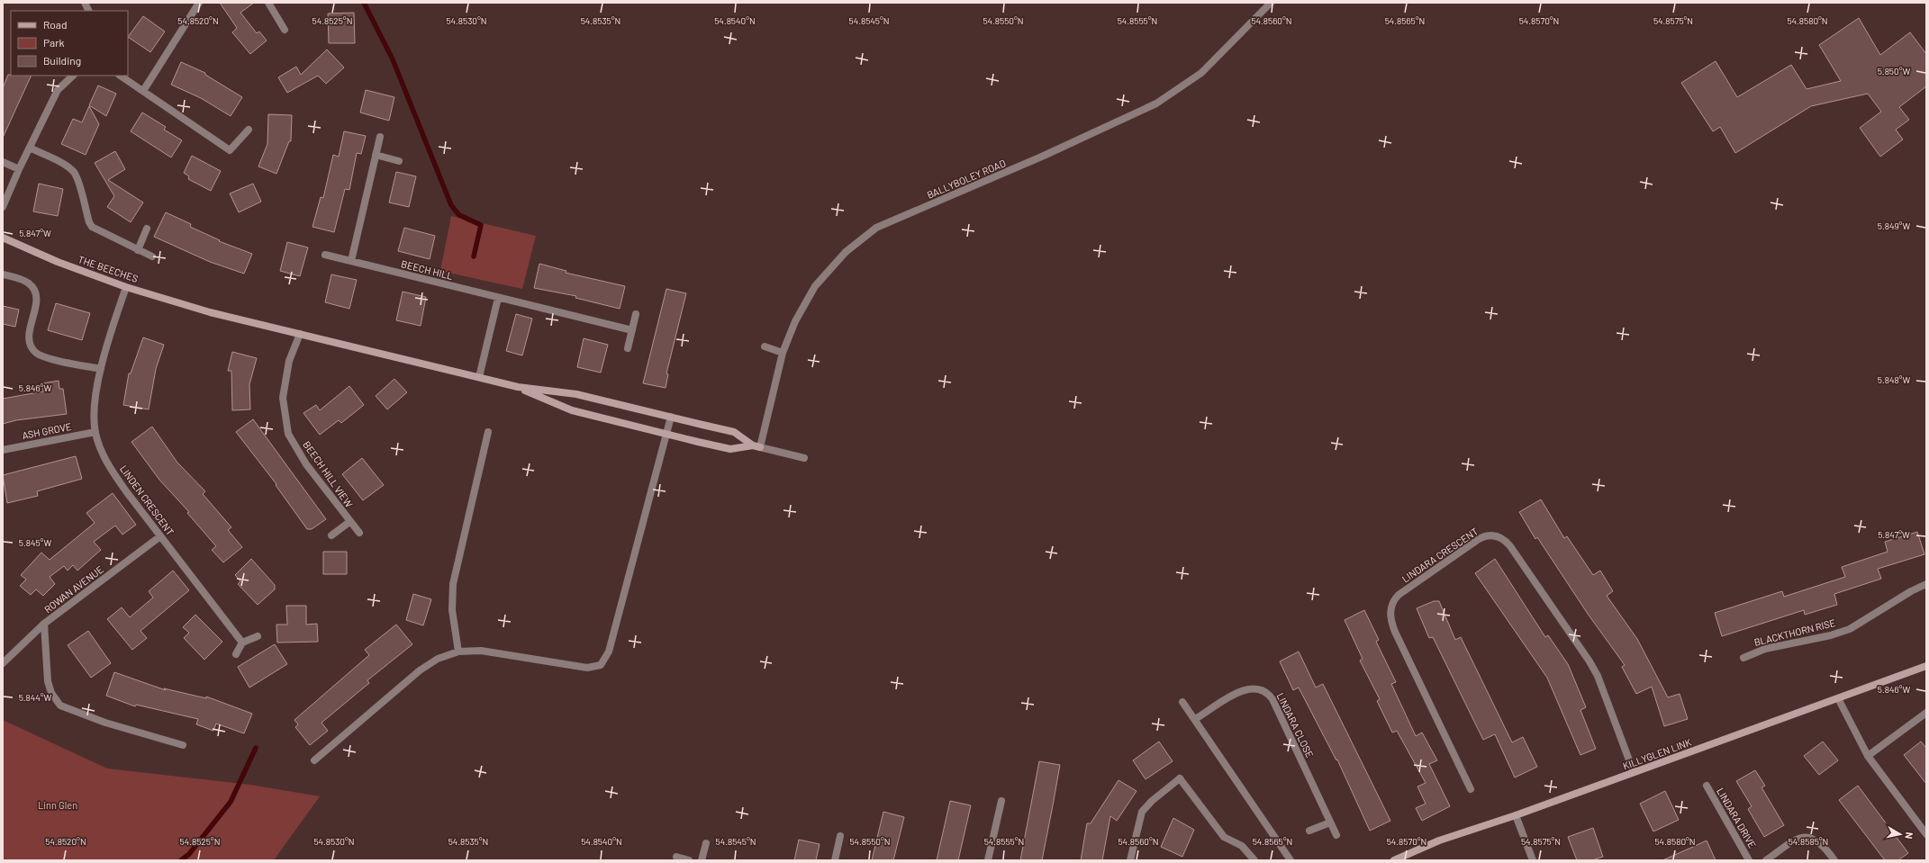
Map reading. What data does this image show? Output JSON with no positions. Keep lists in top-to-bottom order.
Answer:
{
  "streets": {
    "street": [
      "BALLYBOLEY ROAD",
      "THE BEECHES",
      "BEECH HILL",
      "ASH GROVE",
      "BEECH HILL VIEW",
      "LINDEN CRESCENT",
      "LINDARA CRESCENT",
      "ROWAN AVENUE",
      "BLACKTHORN RISE",
      "LINDARA CLOSE",
      "KILLYGLEN LINK",
      "LINDARA DRIVE"
    ]
  },
  "crossings": [
    ["THE BEECHES", "BEECH HILL VIEW"],
    ["THE BEECHES", "LINDEN CRESCENT"],
    ["ASH GROVE", "LINDEN CRESCENT"],
    ["LINDEN CRESCENT", "ROWAN AVENUE"],
    ["LINDARA CRESCENT", "KILLYGLEN LINK"]
  ],
  "parks": ["Linn Glen"],
  "legend": ["Road", "Park", "Building"],
  "north": "right",
  "coordinates": [
    "54.8520°N",
    "54.8525°N",
    "54.8530°N",
    "54.8535°N",
    "54.8540°N",
    "54.8545°N",
    "54.8550°N",
    "54.8555°N",
    "54.8560°N",
    "54.8565°N",
    "54.8570°N",
    "54.8575°N",
    "54.8580°N",
    "5.850°W",
    "5.849°W",
    "5.847°W",
    "5.848°W",
    "5.846°W",
    "5.845°W",
    "5.844°W",
    "54.8585°N"
  ]
}
